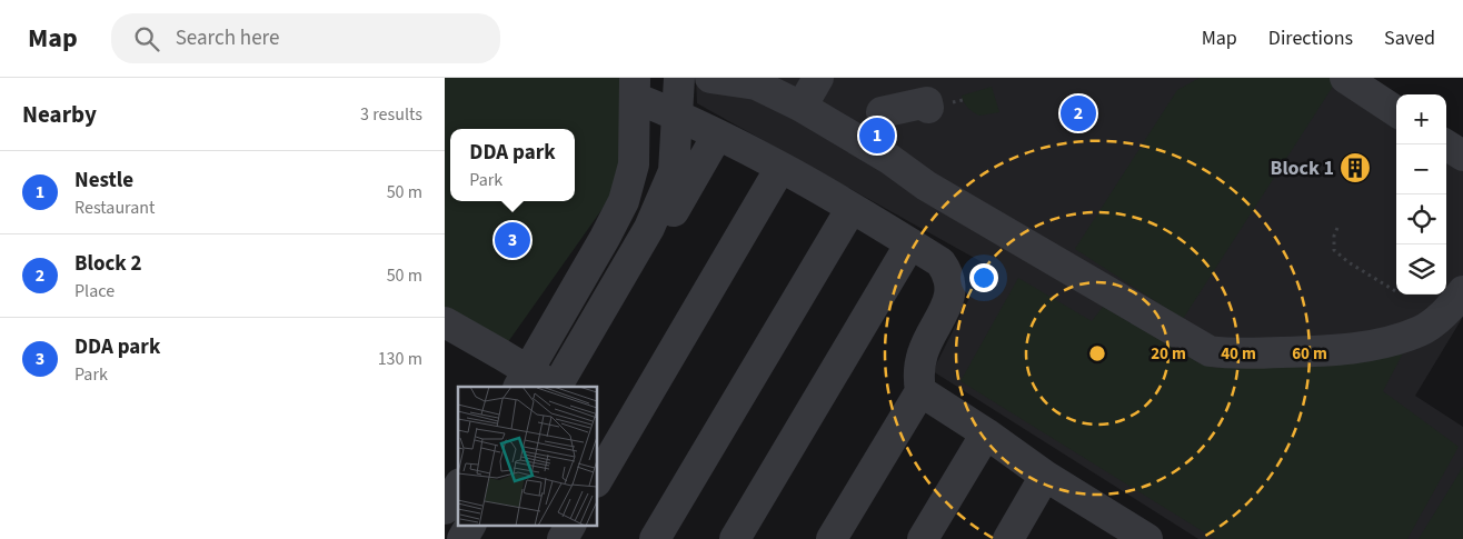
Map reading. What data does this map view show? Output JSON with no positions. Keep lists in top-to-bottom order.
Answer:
{
  "places": {
    "building": ["Block 1"]
  },
  "page": {
    "header": "Map",
    "search": "Search here",
    "nav": ["Map", "Directions", "Saved"],
    "heading": ["Nearby", "3 results"],
    "pins": ["2", "1", "3"],
    "map_buttons": ["+", "−"],
    "popup": ["DDA park", "Park"],
    "list": [
      {
        "mark": "1",
        "name": "Nestle",
        "note": "Restaurant",
        "value": "50 m"
      },
      {
        "mark": "2",
        "name": "Block 2",
        "note": "Place",
        "value": "50 m"
      },
      {
        "mark": "3",
        "name": "DDA park",
        "note": "Park",
        "value": "130 m"
      }
    ]
  },
  "rings": ["20 m", "40 m", "60 m"]
}
